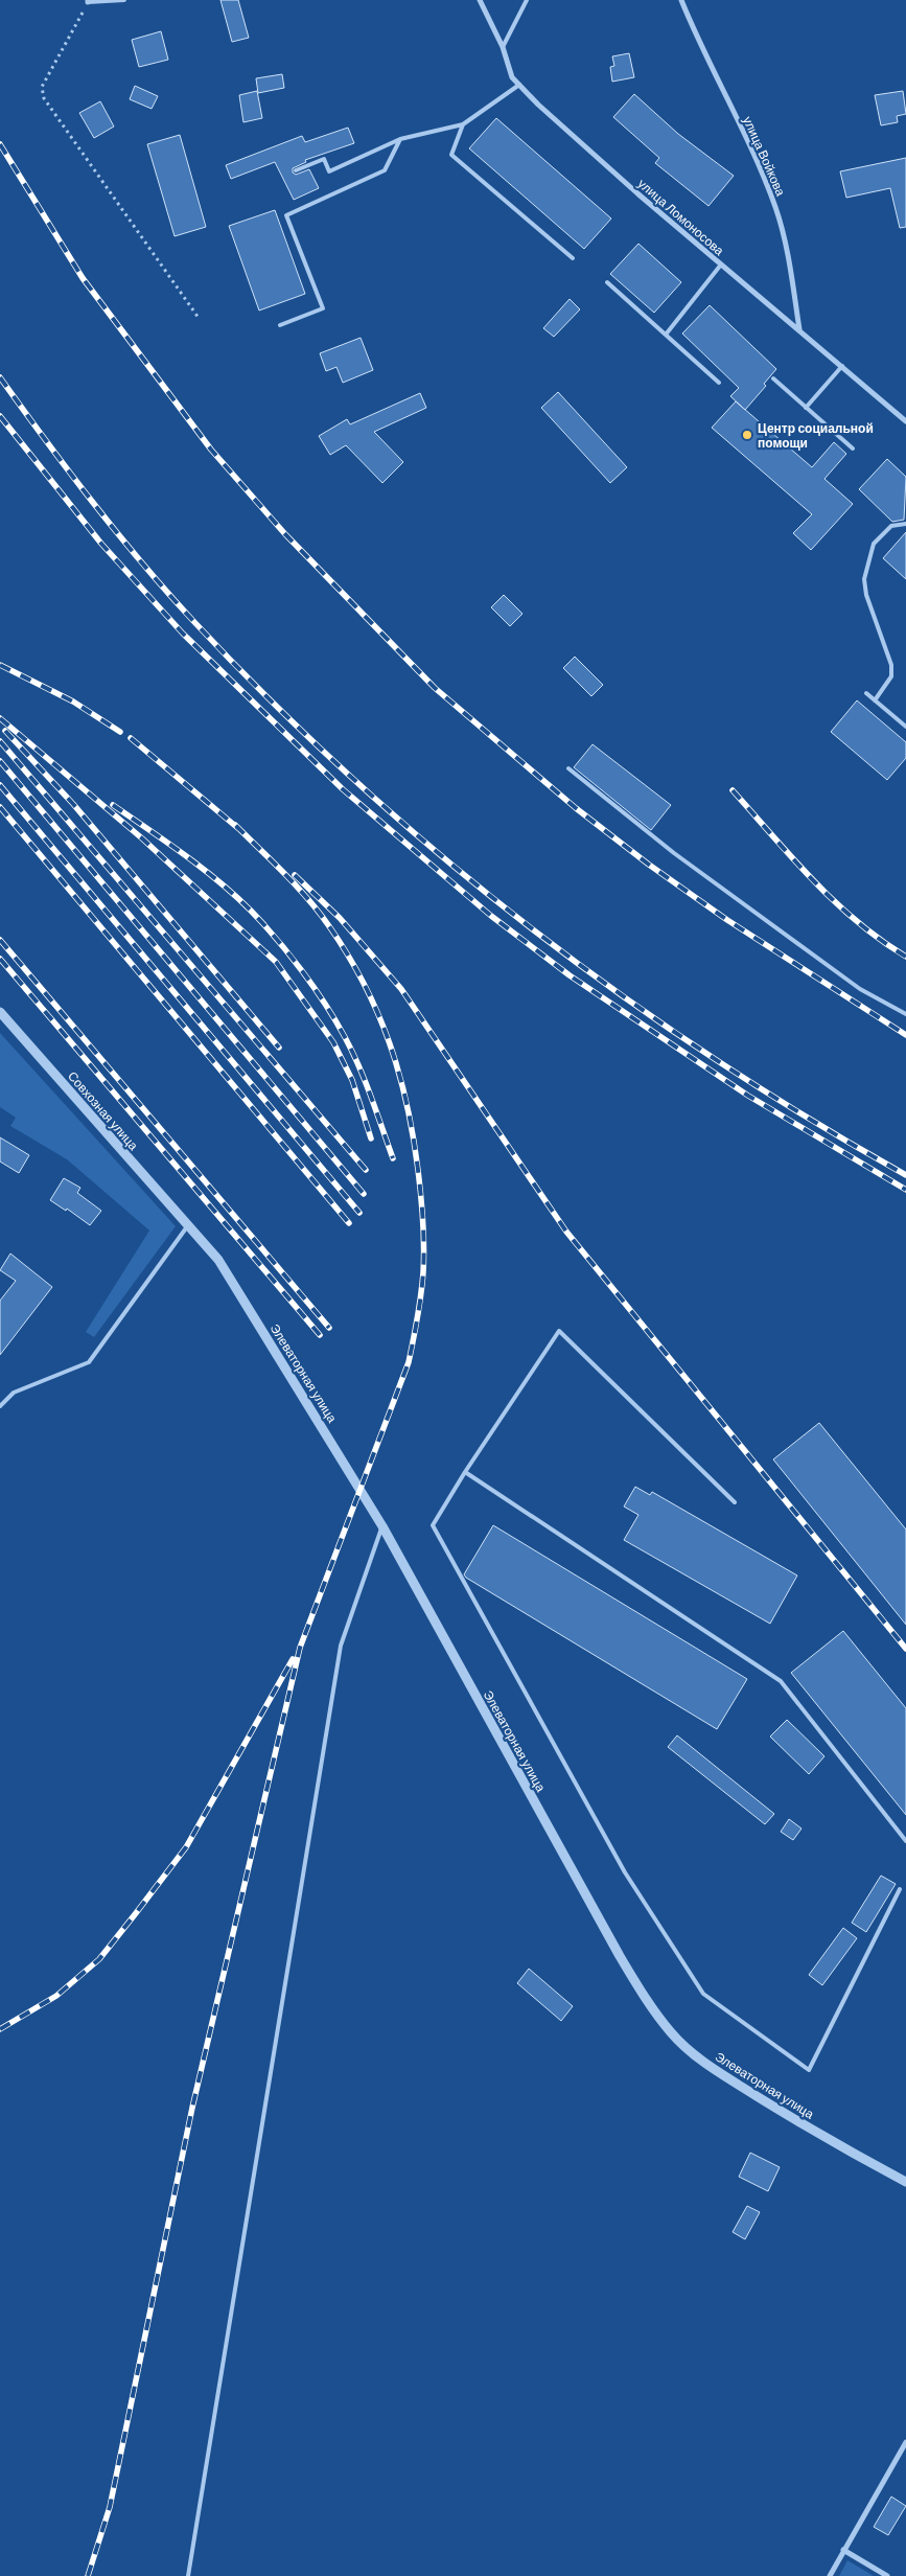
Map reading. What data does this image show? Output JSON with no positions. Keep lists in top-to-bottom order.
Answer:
{
  "streets": {
    "street": [
      "улица Войкова",
      "улица Ломоносова",
      "Совхозная улица",
      "Элеваторная улица"
    ]
  },
  "crossings": [
    ["улица Войкова", "улица Ломоносова"],
    ["Совхозная улица", "Элеваторная улица"]
  ],
  "places": ["Центр социальной помощи"]
}
